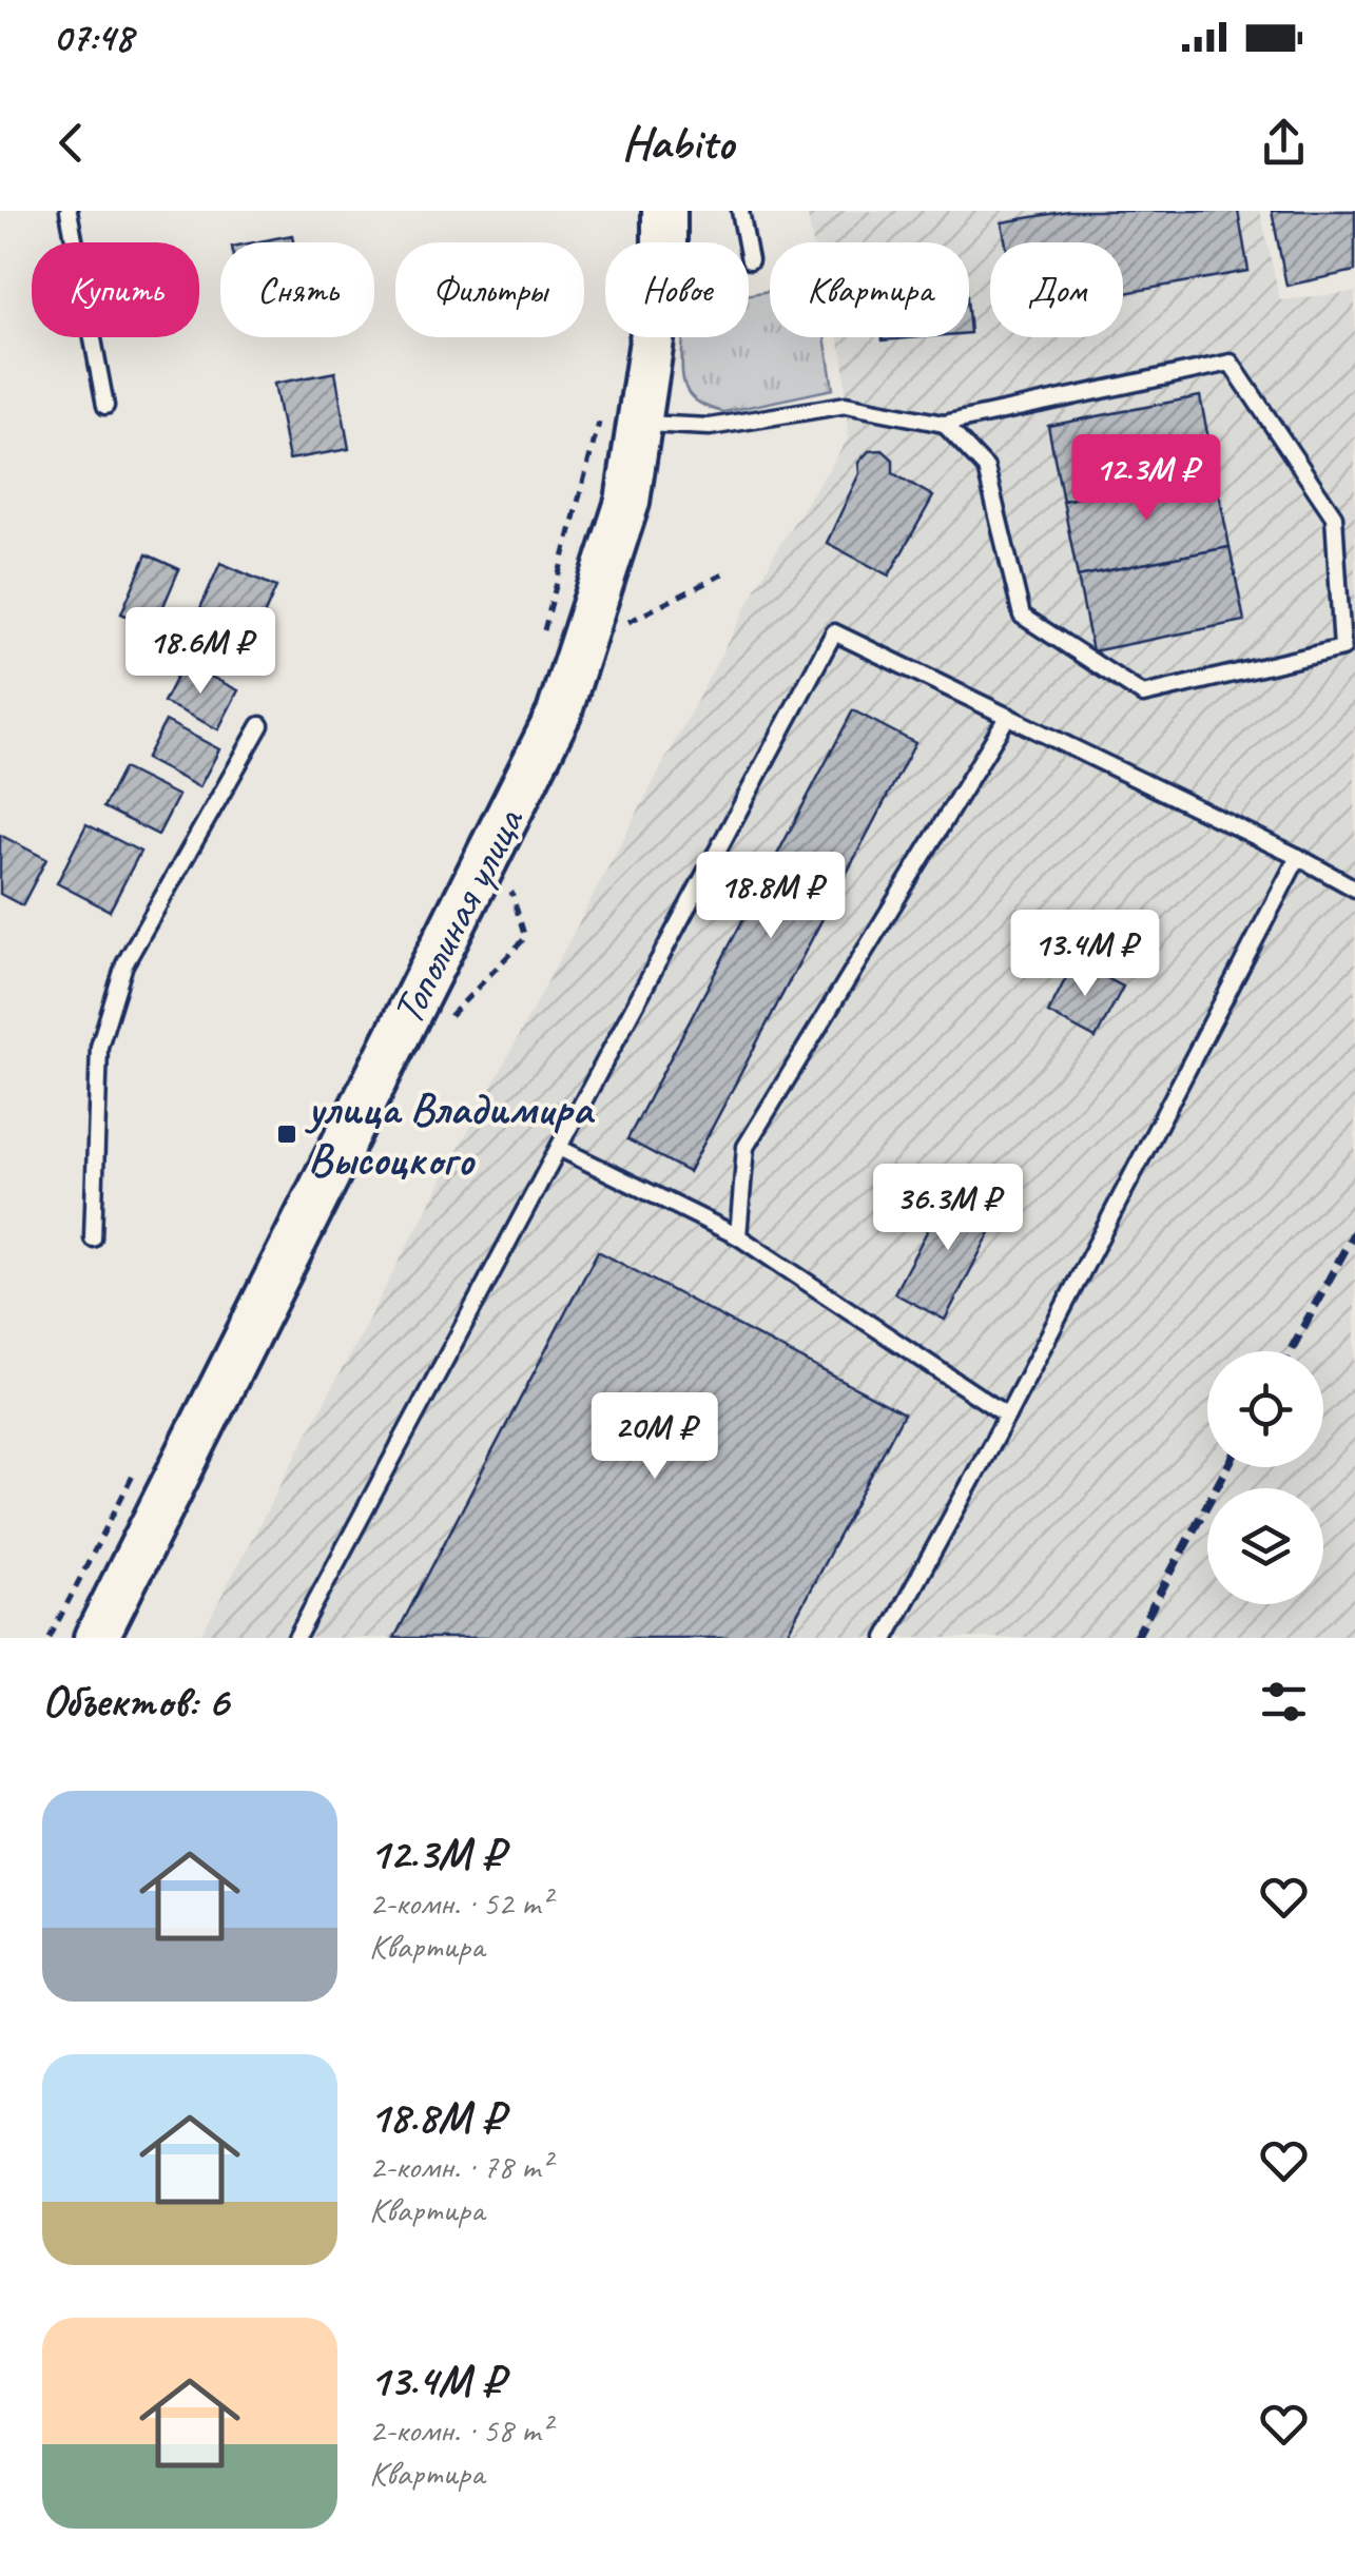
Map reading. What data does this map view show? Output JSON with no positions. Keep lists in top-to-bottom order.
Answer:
{
  "streets": {
    "main road": ["Тополиная улица"]
  },
  "places": {
    "transit": ["улица Владимира Высоцкого"]
  },
  "page": {
    "status": "07:48",
    "header": "Habito",
    "chip": [
      "Купить",
      "Снять",
      "Фильтры",
      "Новое",
      "Квартира",
      "Дом"
    ],
    "price": [
      "12.3M ₽",
      "18.6M ₽",
      "18.8M ₽",
      "13.4M ₽",
      "36.3M ₽",
      "20M ₽"
    ],
    "heading": "Объектов: 6",
    "list": [
      {
        "name": "12.3M ₽",
        "note": "2-комн. · 52 m² · Квартира"
      },
      {
        "name": "18.8M ₽",
        "note": "2-комн. · 78 m² · Квартира"
      },
      {
        "name": "13.4M ₽",
        "note": "2-комн. · 58 m² · Квартира"
      }
    ]
  }
}
